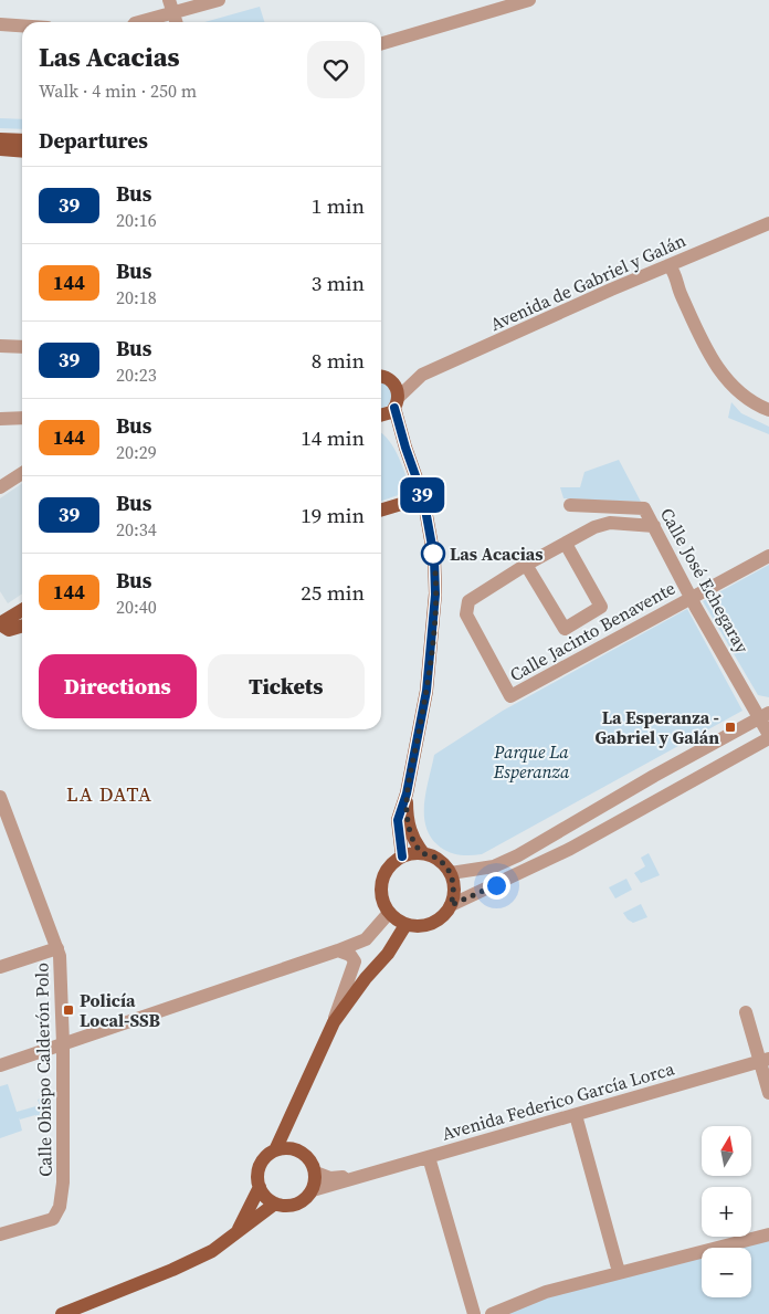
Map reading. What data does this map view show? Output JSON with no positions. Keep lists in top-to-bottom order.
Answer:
{
  "streets": {
    "street": [
      "Avenida de Gabriel y Galán",
      "Calle José Echegaray",
      "Calle Jacinto Benavente",
      "Calle Obispo Calderón Polo",
      "Avenida Federico García Lorca"
    ]
  },
  "crossings": [
    ["Calle José Echegaray", "Calle Jacinto Benavente"]
  ],
  "districts": ["LA DATA"],
  "parks": ["Parque La Esperanza"],
  "places": {
    "other": ["Las Acacias"],
    "transit": ["La Esperanza - Gabriel y Galán", "Policía Local-SSB"]
  },
  "lines": ["bus line 39"],
  "north": "top",
  "page": {
    "on_map": "39",
    "heading": [
      ["Las Acacias", "Walk · 4 min · 250 m"],
      "Departures"
    ],
    "list": [
      {
        "mark": "39",
        "name": "Bus",
        "note": "20:16",
        "value": "1 min"
      },
      {
        "mark": "144",
        "name": "Bus",
        "note": "20:18",
        "value": "3 min"
      },
      {
        "mark": "39",
        "name": "Bus",
        "note": "20:23",
        "value": "8 min"
      },
      {
        "mark": "144",
        "name": "Bus",
        "note": "20:29",
        "value": "14 min"
      },
      {
        "mark": "39",
        "name": "Bus",
        "note": "20:34",
        "value": "19 min"
      },
      {
        "mark": "144",
        "name": "Bus",
        "note": "20:40",
        "value": "25 min"
      }
    ],
    "buttons": ["Directions", "Tickets"],
    "map_buttons": ["+", "−"]
  }
}
